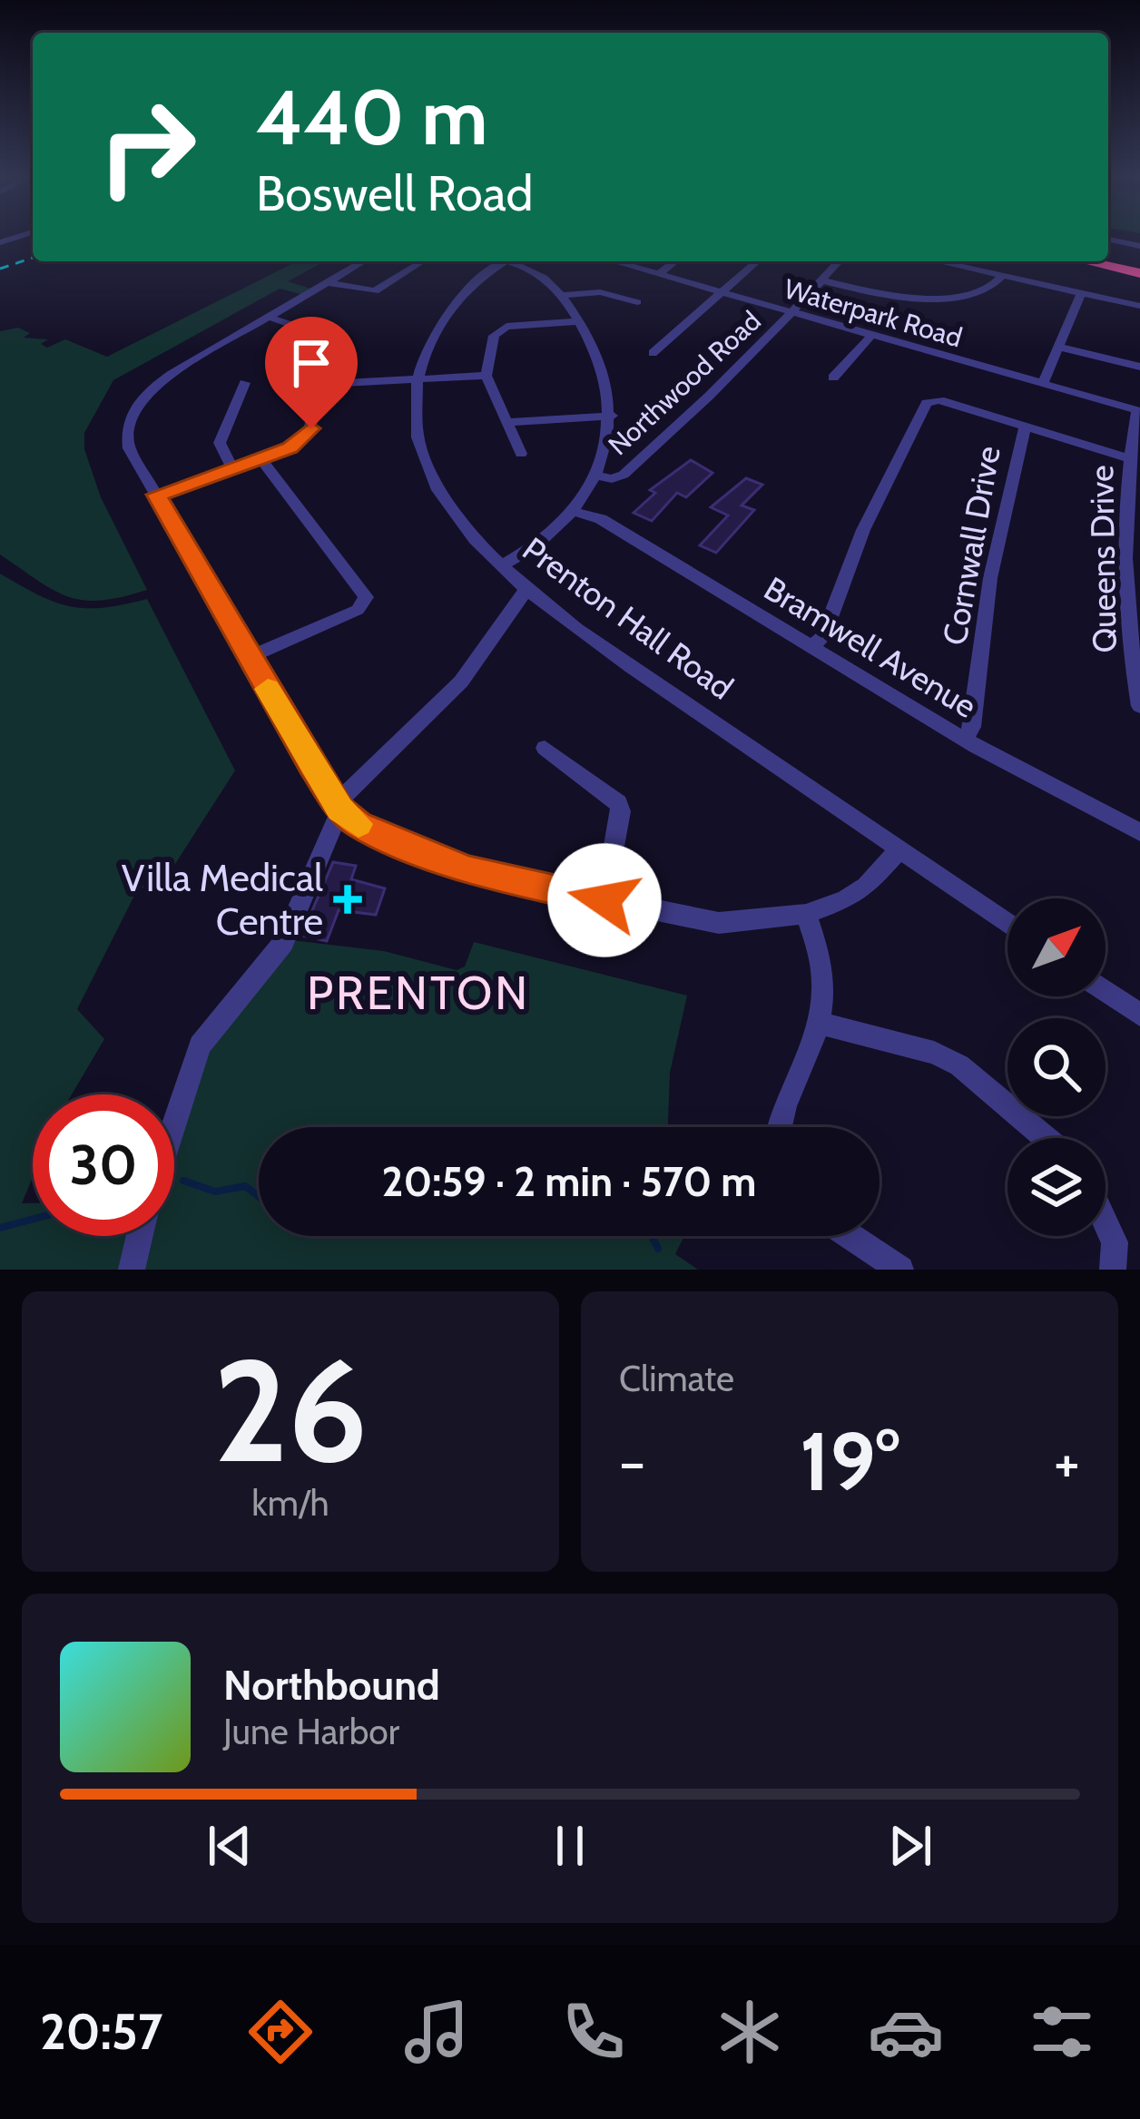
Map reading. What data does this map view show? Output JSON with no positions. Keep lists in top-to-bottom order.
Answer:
{
  "streets": {
    "street": [
      "Waterpark Road",
      "Northwood Road",
      "Cornwall Drive",
      "Queens Drive",
      "Prenton Hall Road",
      "Bramwell Avenue"
    ]
  },
  "crossings": [
    ["Waterpark Road", "Northwood Road"],
    ["Waterpark Road", "Queens Drive"],
    ["Cornwall Drive", "Bramwell Avenue"]
  ],
  "districts": ["PRENTON"],
  "places": {
    "health": ["Villa Medical Centre"]
  },
  "north": "top right",
  "page": {
    "turn": ["440 m", "Boswell Road"],
    "limit": "30",
    "trip": "20:59 · 2 min · 570 m",
    "tile": [
      ["26", "km/h"],
      "Climate"
    ],
    "heat": ["−", "19°", "+"],
    "song": ["Northbound", "June Harbor"],
    "tabs": "20:57"
  }
}
